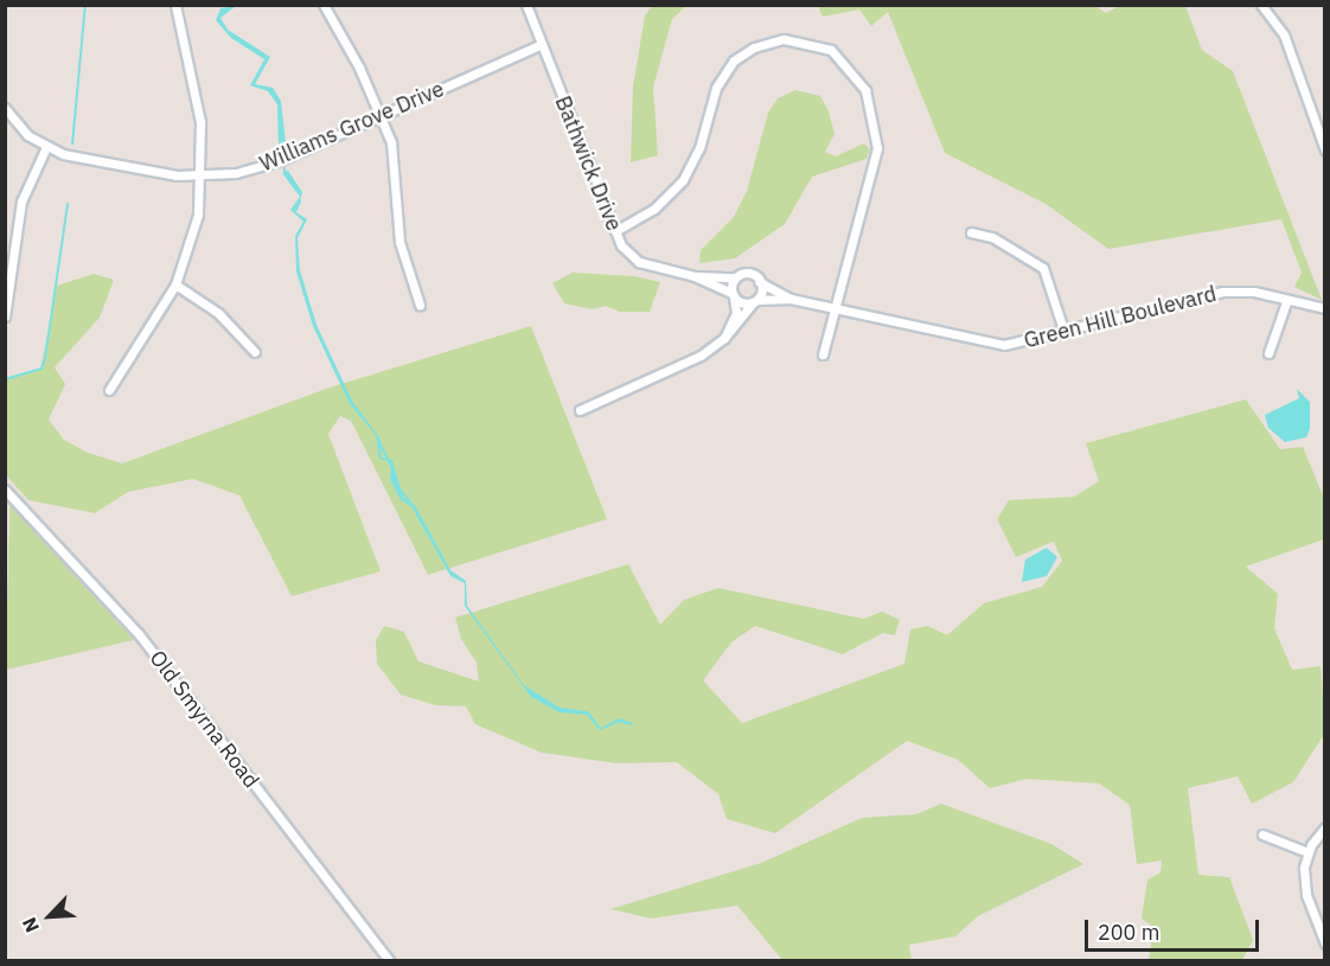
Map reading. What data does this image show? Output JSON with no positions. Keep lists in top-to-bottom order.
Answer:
{
  "streets": {
    "street": [
      "Williams Grove Drive",
      "Bathwick Drive",
      "Green Hill Boulevard",
      "Old Smyrna Road"
    ]
  },
  "crossings": [
    ["Williams Grove Drive", "Bathwick Drive"],
    ["Bathwick Drive", "Green Hill Boulevard"]
  ],
  "scale_bar": "200 m",
  "north": "bottom left"
}
